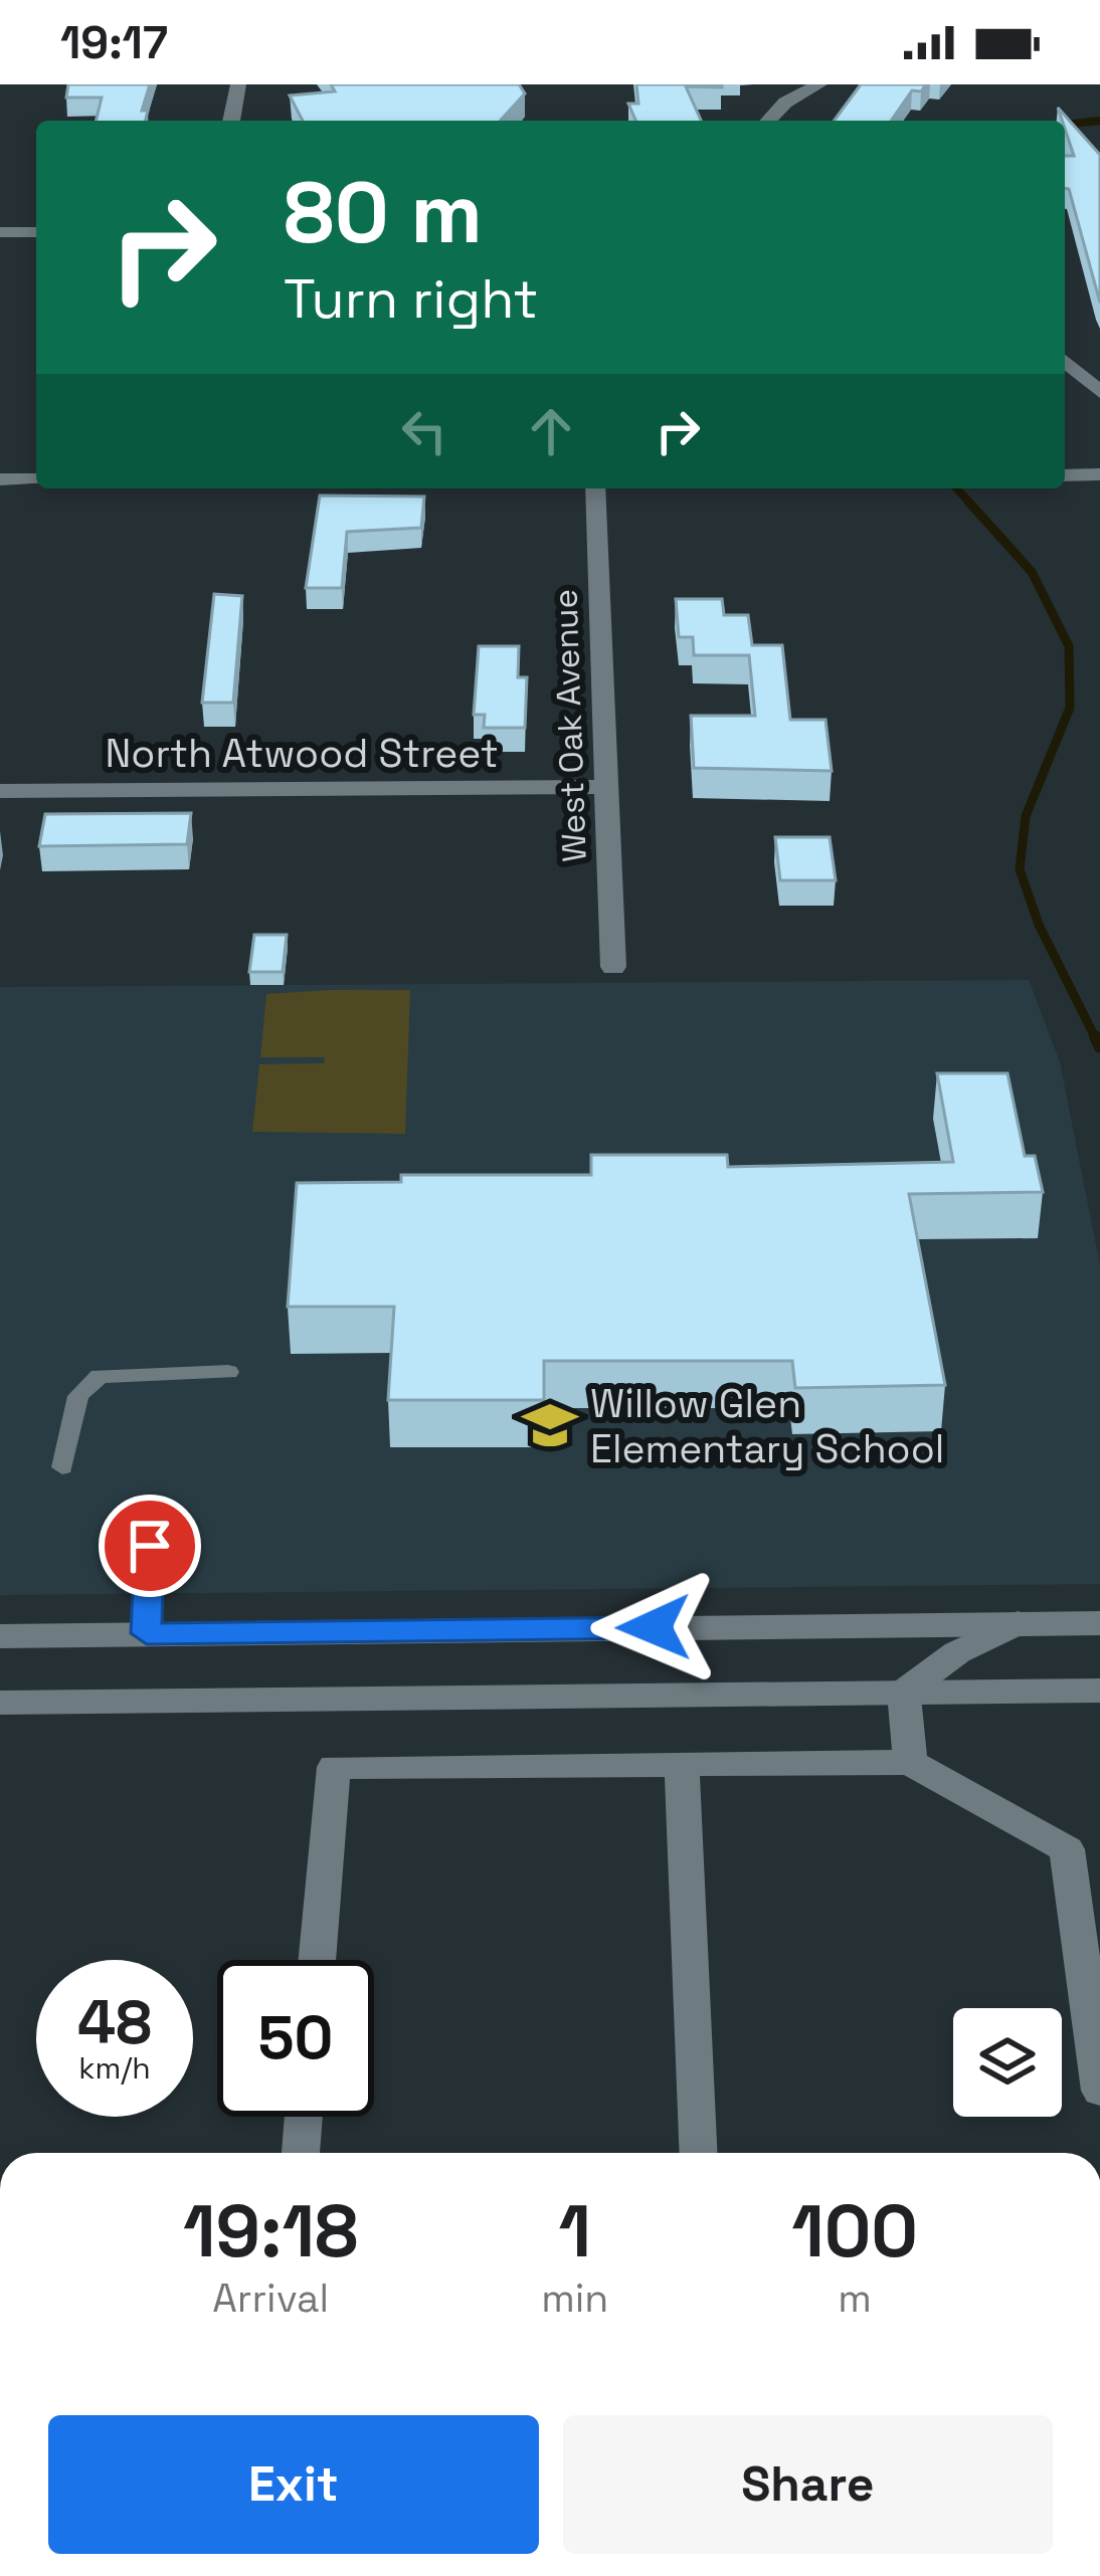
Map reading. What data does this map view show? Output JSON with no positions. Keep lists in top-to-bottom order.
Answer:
{
  "streets": {
    "street": ["West Oak Avenue", "North Atwood Street"]
  },
  "crossings": [
    ["West Oak Avenue", "North Atwood Street"]
  ],
  "places": {
    "school or university": ["Willow Glen Elementary School"]
  },
  "page": {
    "status": "19:17",
    "turn": ["80 m", "Turn right"],
    "speed": "48 km/h",
    "limit": "50",
    "eta": [
      "19:18",
      "Arrival",
      "1",
      "min",
      "100",
      "m"
    ],
    "buttons": ["Exit", "Share"]
  }
}
